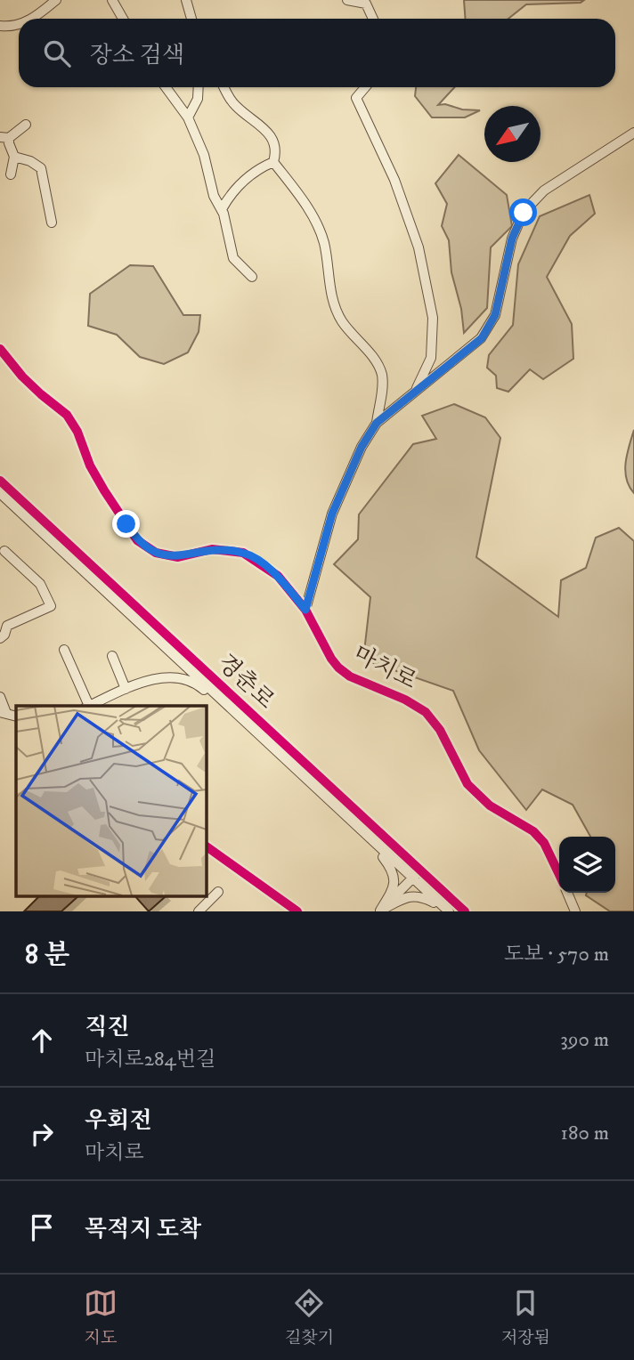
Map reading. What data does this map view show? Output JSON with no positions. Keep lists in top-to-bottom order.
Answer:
{
  "streets": {
    "street": ["마치로", "경춘로"]
  },
  "north": "bottom left",
  "page": {
    "search": "장소 검색",
    "heading": ["8 분", "도보 · 570 m"],
    "list": [
      ["직진", "마치로284번길", "390 m"],
      ["우회전", "마치로", "180 m"],
      "목적지 도착"
    ],
    "nav": ["지도", "길찾기", "저장됨"]
  }
}
